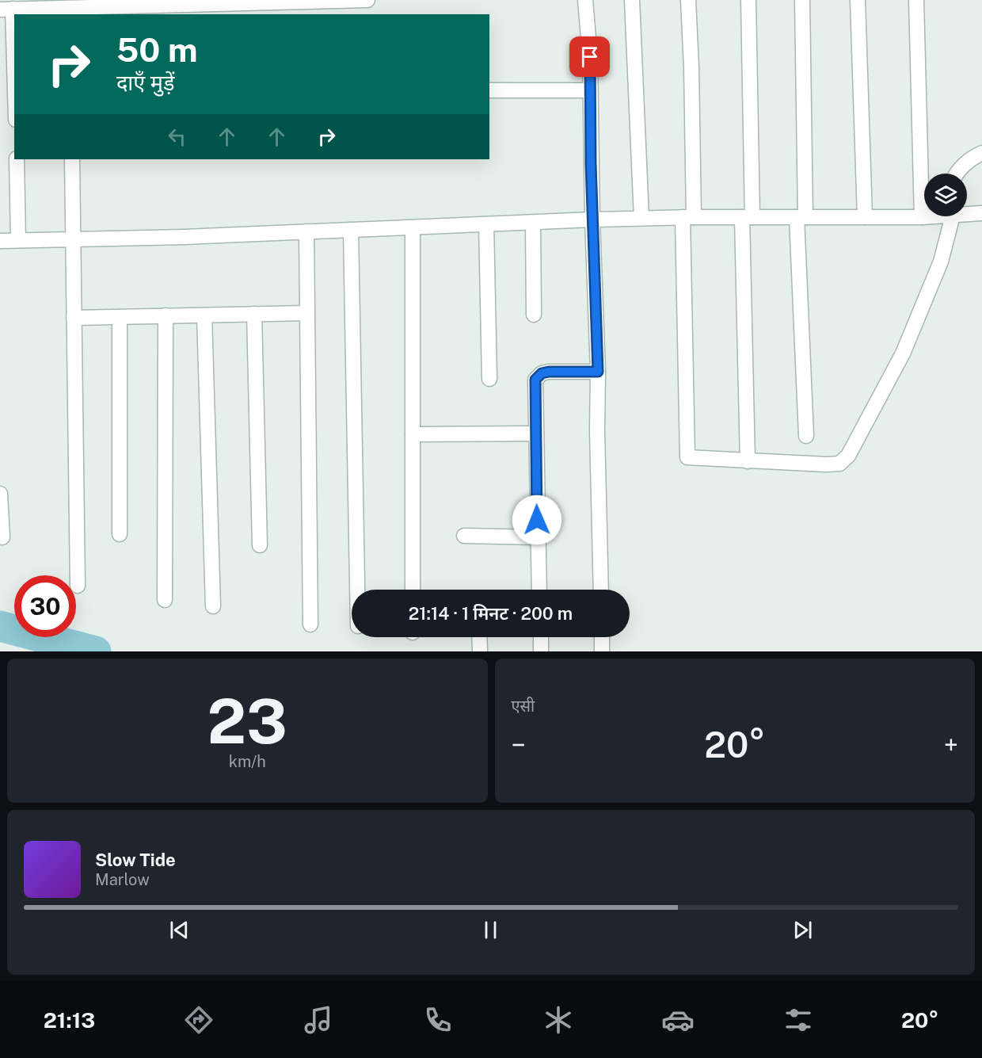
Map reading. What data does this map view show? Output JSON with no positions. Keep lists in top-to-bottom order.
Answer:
{
  "page": {
    "turn": ["50 m", "दाएँ मुड़ें"],
    "limit": "30",
    "trip": "21:14 · 1 मिनट · 200 m",
    "tile": [
      ["23", "km/h"],
      "एसी"
    ],
    "heat": ["−", "20°", "+"],
    "song": ["Slow Tide", "Marlow"],
    "tabs": ["21:13", "20°"]
  }
}
